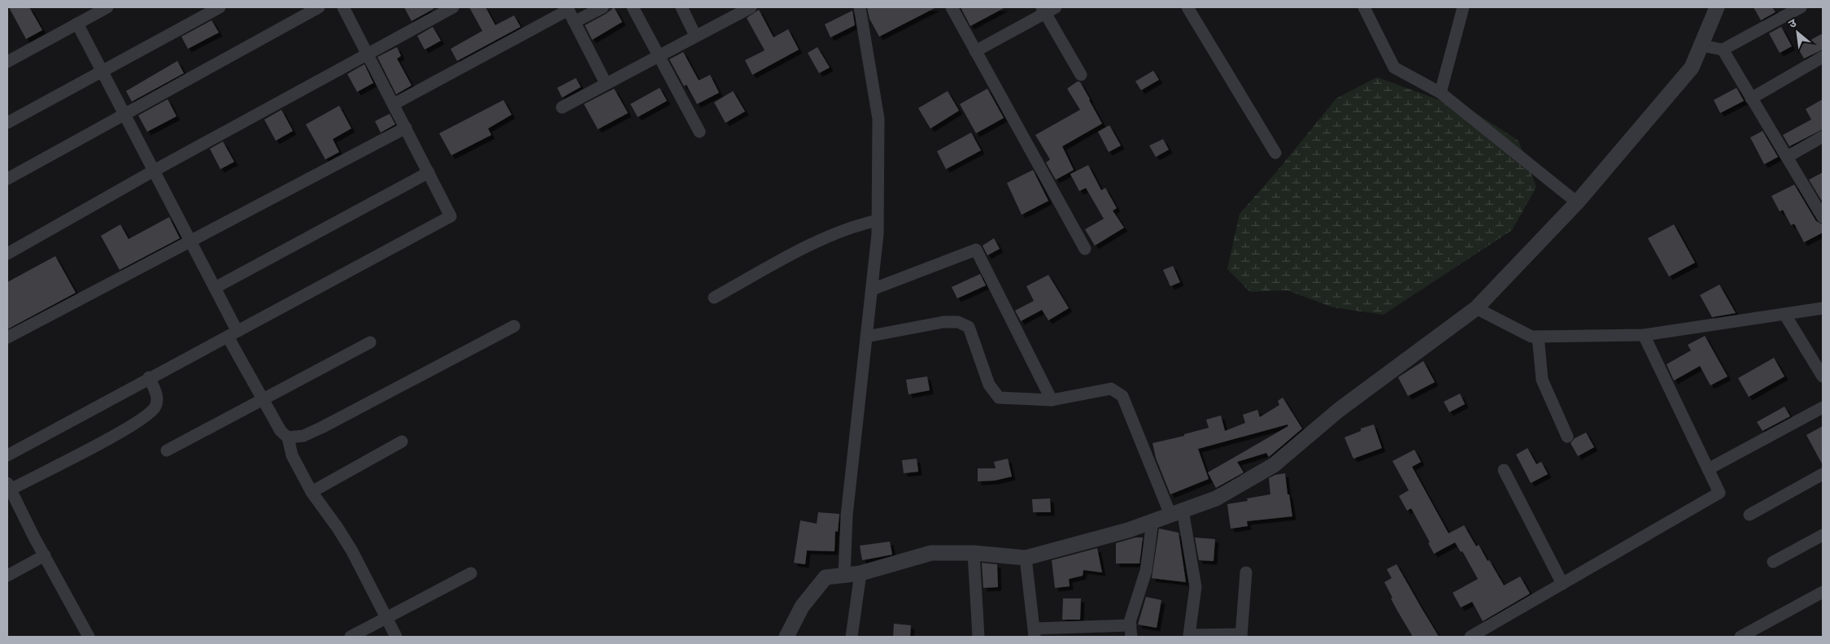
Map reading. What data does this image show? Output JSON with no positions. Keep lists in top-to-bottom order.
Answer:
{
  "north": "top left"
}
